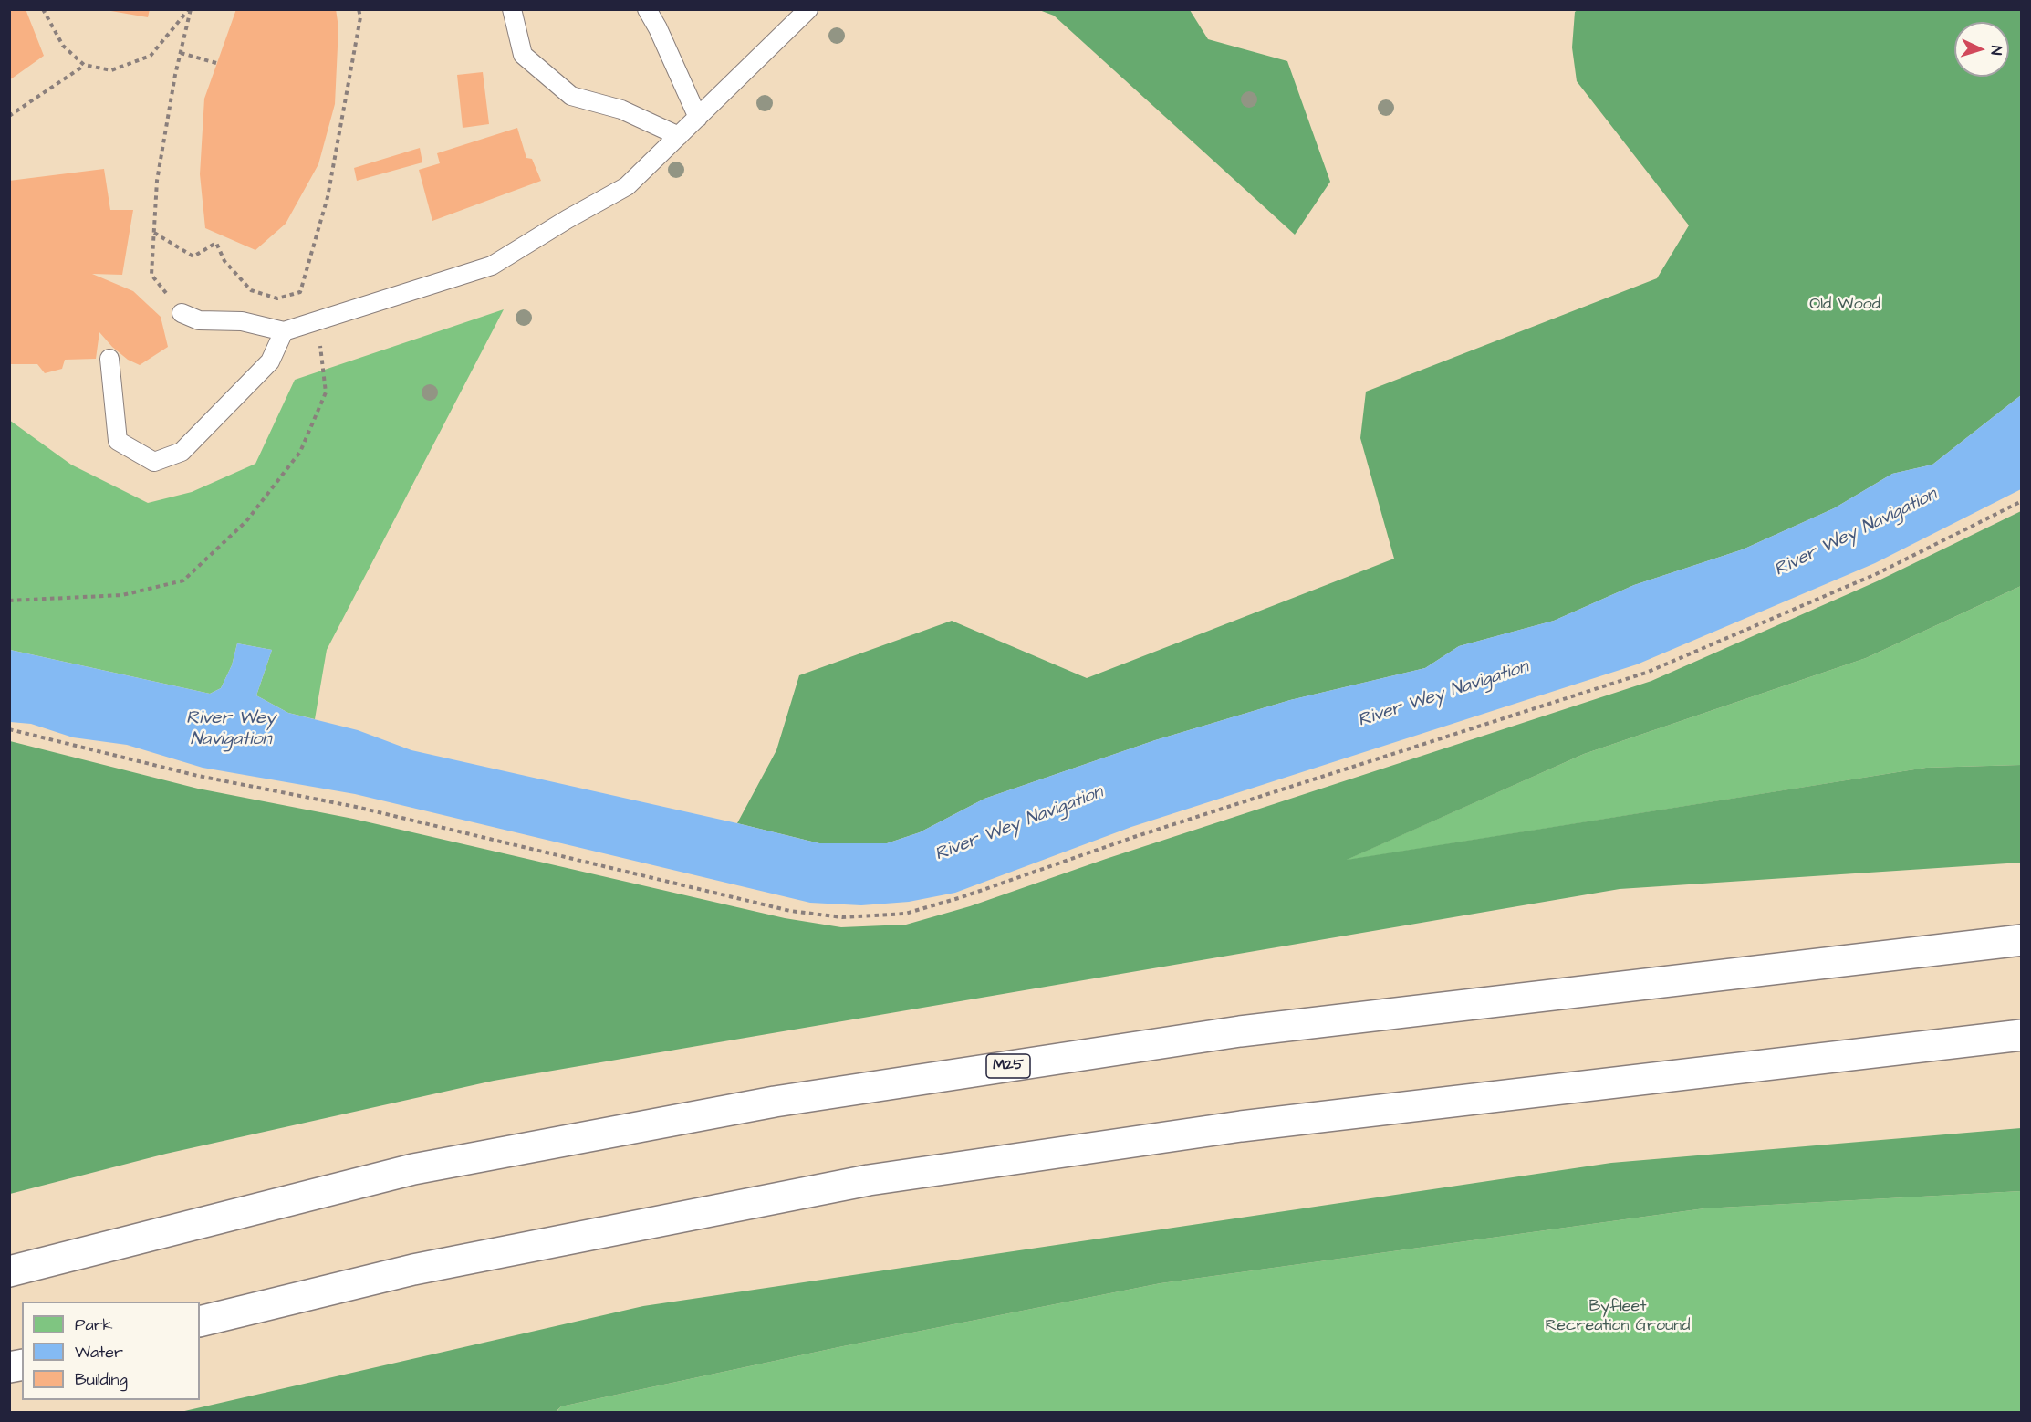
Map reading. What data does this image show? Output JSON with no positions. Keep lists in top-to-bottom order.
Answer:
{
  "streets": {
    "highway": ["M25"]
  },
  "water": ["River Wey Navigation"],
  "parks": ["Old Wood", "Byfleet Recreation Ground"],
  "legend": ["Park", "Water", "Building"],
  "north": "right"
}
